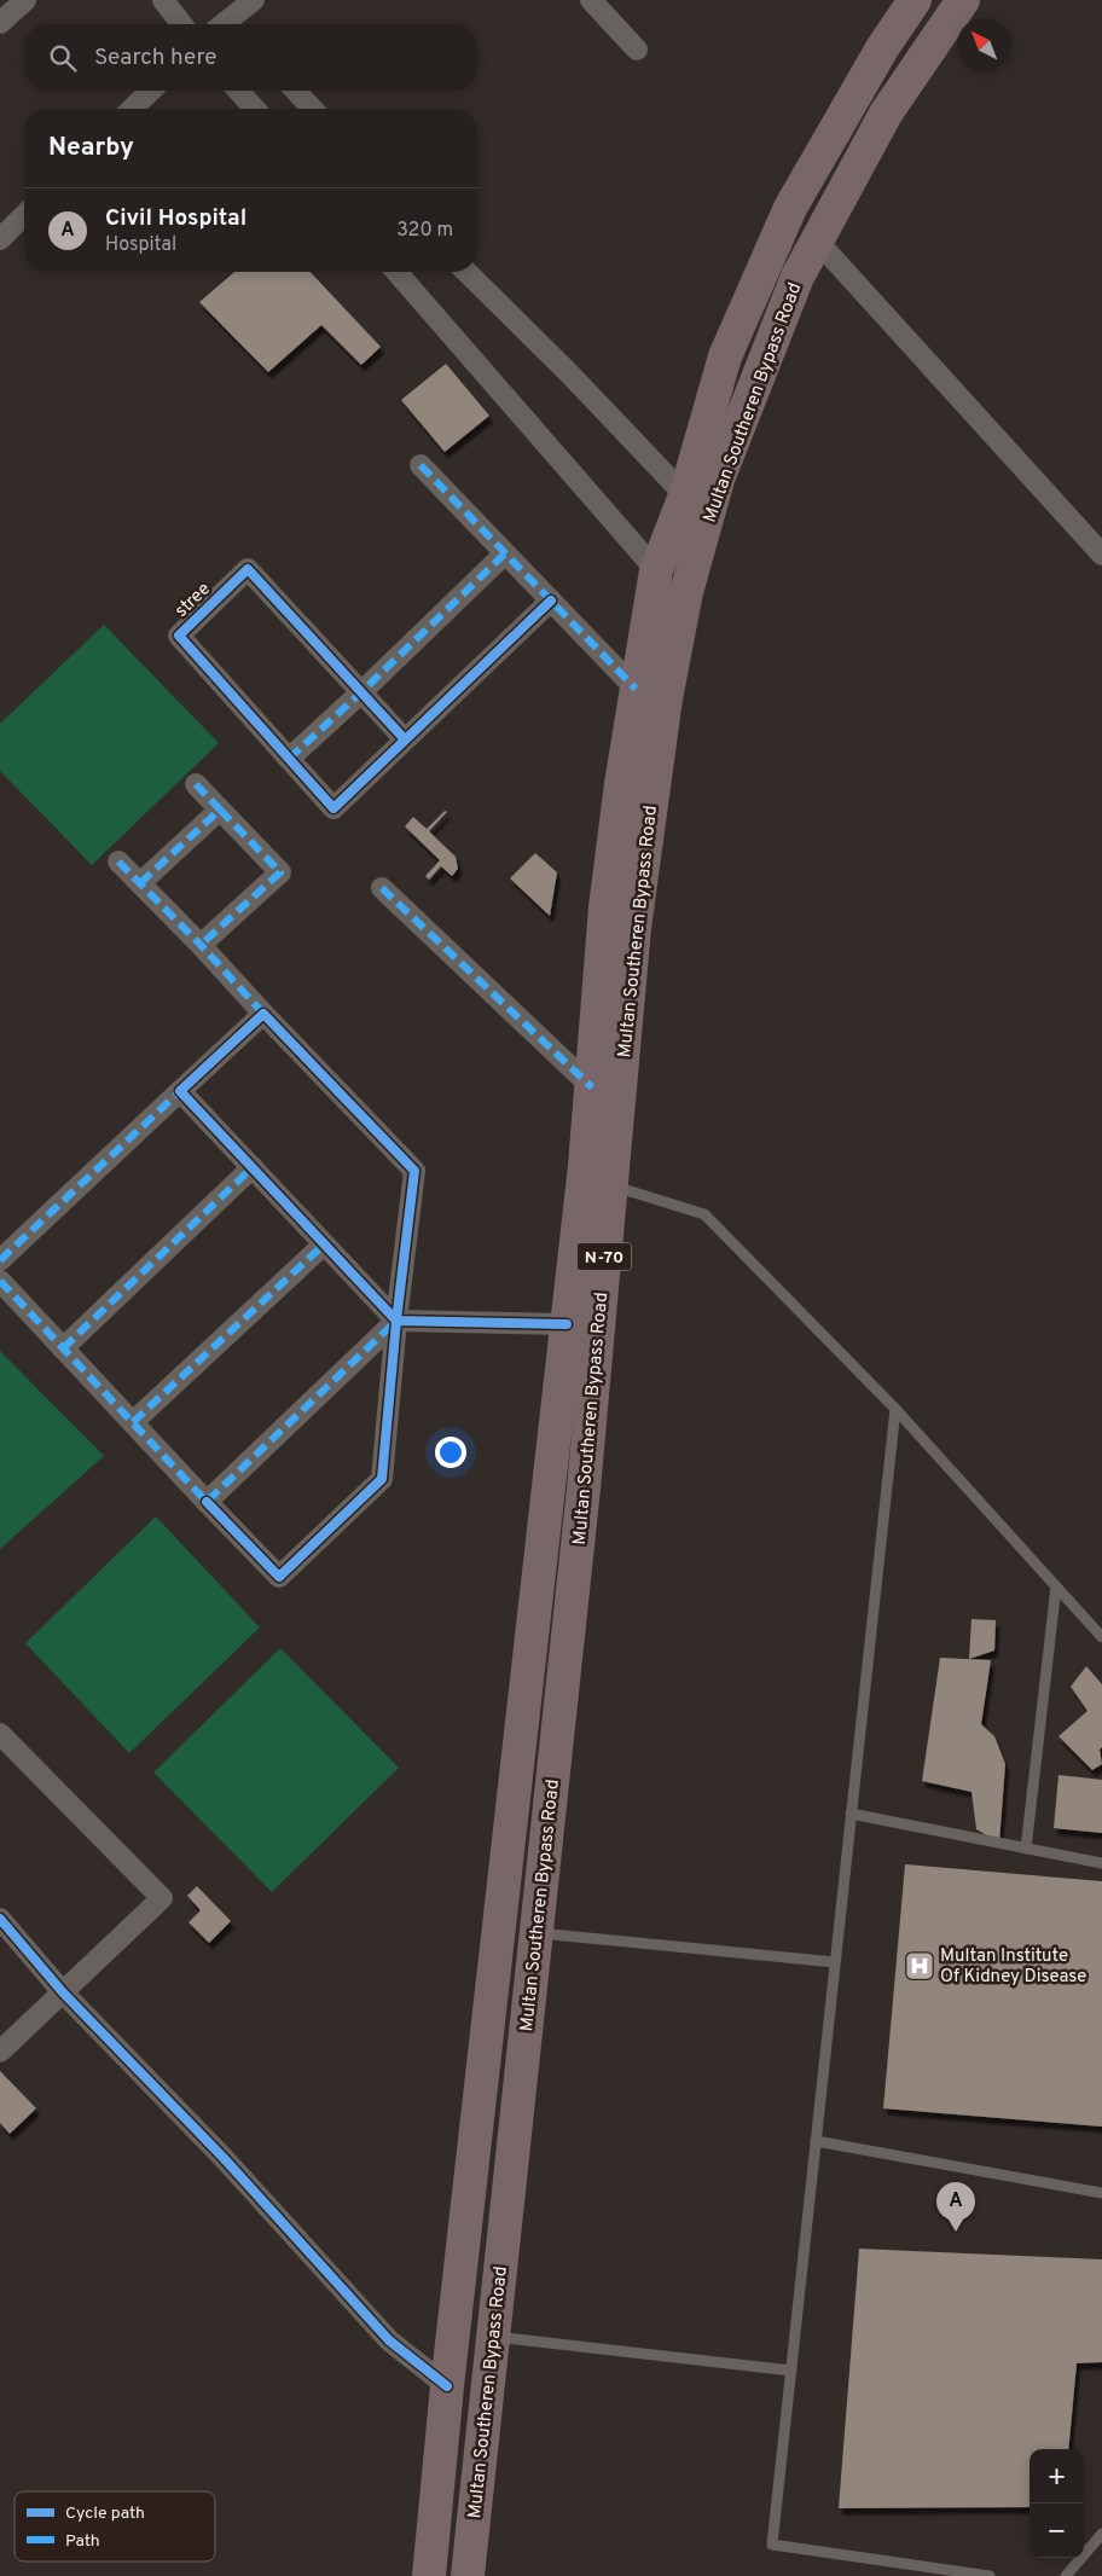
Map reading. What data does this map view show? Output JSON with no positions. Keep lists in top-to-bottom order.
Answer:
{
  "streets": {
    "highway": ["Multan Southeren Bypass Road", "N-70"],
    "street": ["stree"]
  },
  "places": {
    "hospital": ["Multan Institute Of Kidney Disease"]
  },
  "legend": ["Cycle path", "Path"],
  "north": "top left",
  "page": {
    "search": "Search here",
    "heading": "Nearby",
    "list": [
      {
        "mark": "A",
        "name": "Civil Hospital",
        "note": "Hospital",
        "value": "320 m"
      }
    ],
    "pins": "A",
    "map_buttons": ["+", "−"]
  }
}
